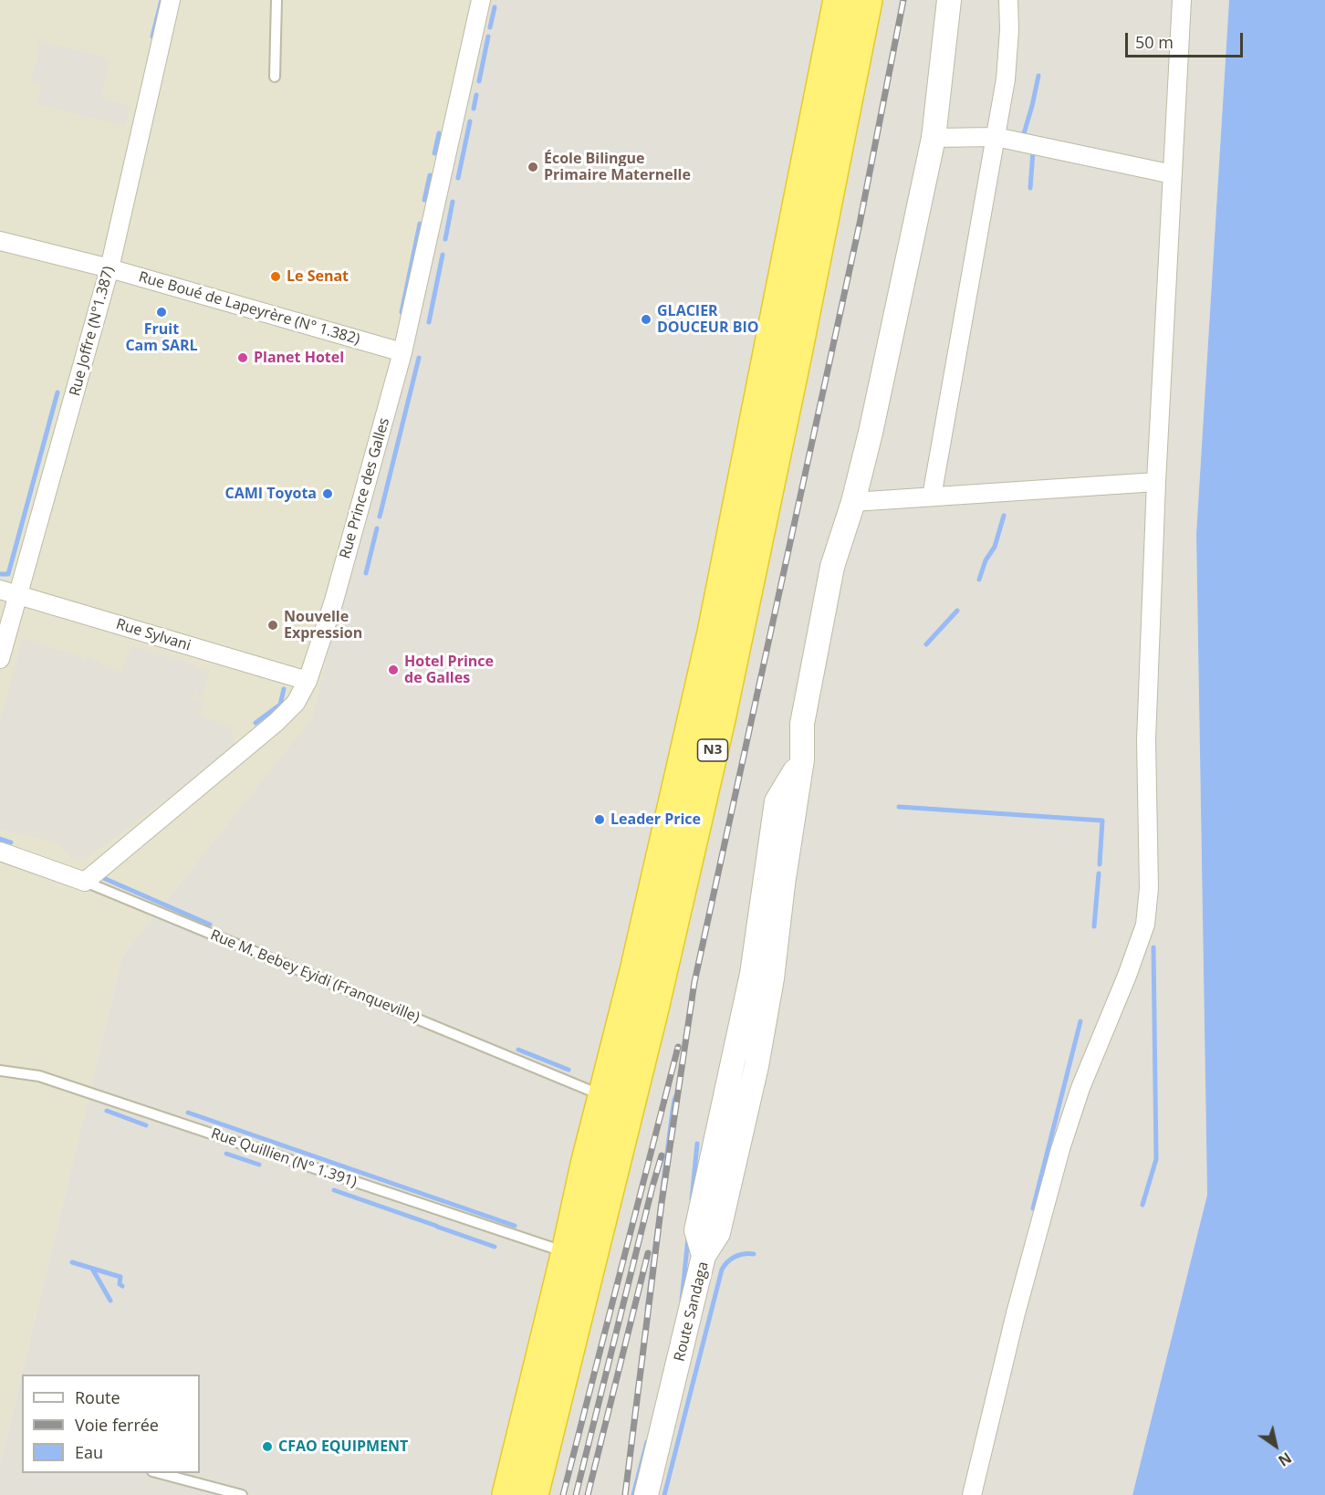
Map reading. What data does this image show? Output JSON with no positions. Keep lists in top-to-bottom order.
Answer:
{
  "streets": {
    "highway": ["N3"],
    "street": [
      "Rue Boué de Lapeyrère (N° 1.382)",
      "Rue Joffre (N°1.387)",
      "Rue Prince des Galles",
      "Rue Sylvani",
      "Rue M. Bebey Eyidi (Franqueville)",
      "Route Sandaga"
    ],
    "lane": ["Rue Quillien (N° 1.391)"]
  },
  "crossings": [
    ["Rue Boué de Lapeyrère (N° 1.382)", "Rue Joffre (N°1.387)"],
    ["Rue Boué de Lapeyrère (N° 1.382)", "Rue Prince des Galles"],
    ["Rue Joffre (N°1.387)", "Rue Sylvani"],
    ["Rue Prince des Galles", "Rue Sylvani"],
    ["Rue Prince des Galles", "Rue M. Bebey Eyidi (Franqueville)"],
    ["N3", "Rue M. Bebey Eyidi (Franqueville)"],
    ["N3", "Rue Quillien (N° 1.391)"]
  ],
  "places": [
    "École Bilingue Primaire Maternelle",
    "Le Senat",
    "Fruit Cam SARL",
    "GLACIER DOUCEUR BIO",
    "Planet Hotel",
    "CAMI Toyota",
    "Nouvelle Expression",
    "Hotel Prince de Galles",
    "Leader Price",
    "CFAO EQUIPMENT"
  ],
  "legend": ["Route", "Voie ferrée", "Eau"],
  "scale_bar": "50 m",
  "north": "bottom right"
}
